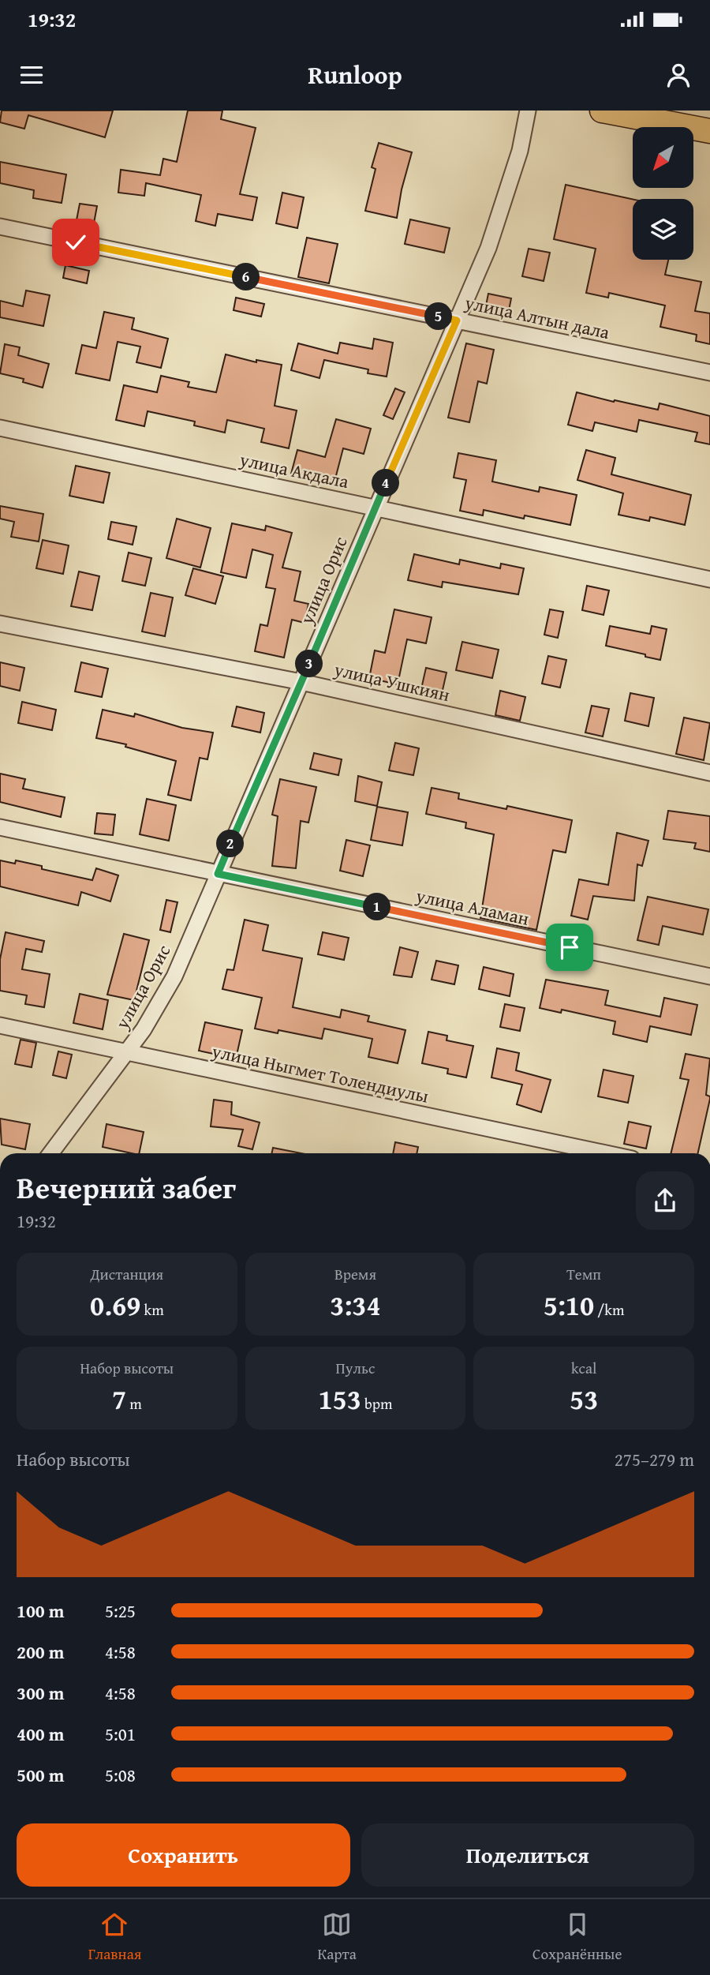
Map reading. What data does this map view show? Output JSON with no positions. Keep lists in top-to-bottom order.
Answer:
{
  "streets": {
    "street": [
      "улица Алтын дала",
      "улица Акдала",
      "улица Орис",
      "улица Ушкиян",
      "улица Аламан",
      "улица Ныгмет Толендиулы"
    ]
  },
  "crossings": [
    ["улица Алтын дала", "улица Орис"],
    ["улица Акдала", "улица Орис"],
    ["улица Орис", "улица Ушкиян"],
    ["улица Орис", "улица Аламан"],
    ["улица Орис", "улица Ныгмет Толендиулы"]
  ],
  "north": "bottom left",
  "page": {
    "status": "19:32",
    "header": "Runloop",
    "pins": [
      "6",
      "5",
      "4",
      "3",
      "2",
      "1"
    ],
    "heading": ["Вечерний забег", "19:32"],
    "stats": [
      ["Дистанция", "0.69 km"],
      ["Время", "3:34"],
      ["Темп", "5:10 /km"],
      ["Набор высоты", "7 m"],
      ["Пульс", "153 bpm"],
      ["kcal", "53"]
    ],
    "chart": ["Набор высоты", "275–279 m"],
    "list": [
      {
        "name": "100 m",
        "note": "5:25"
      },
      {
        "name": "200 m",
        "note": "4:58"
      },
      {
        "name": "300 m",
        "note": "4:58"
      },
      {
        "name": "400 m",
        "note": "5:01"
      },
      {
        "name": "500 m",
        "note": "5:08"
      }
    ],
    "buttons": ["Сохранить", "Поделиться"],
    "tabs": ["Главная", "Карта", "Сохранённые"]
  }
}
